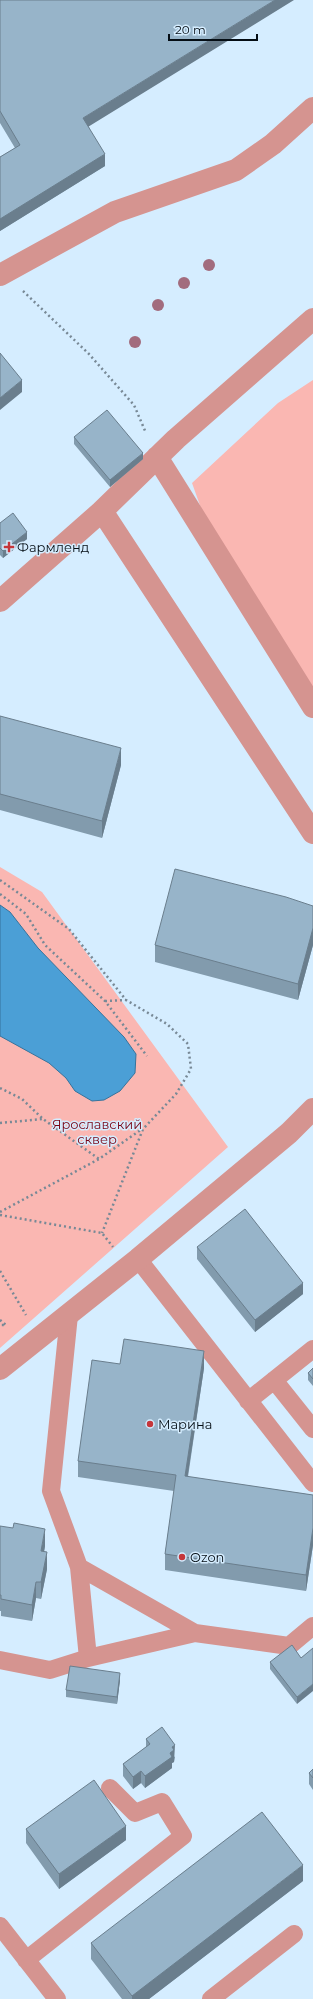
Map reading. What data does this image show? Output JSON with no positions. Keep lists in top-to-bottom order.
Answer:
{
  "parks": ["Ярославский сквер"],
  "places": {
    "health": ["Фармленд"],
    "other": ["Марина", "Ozon"]
  },
  "scale_bar": "20 m"
}
